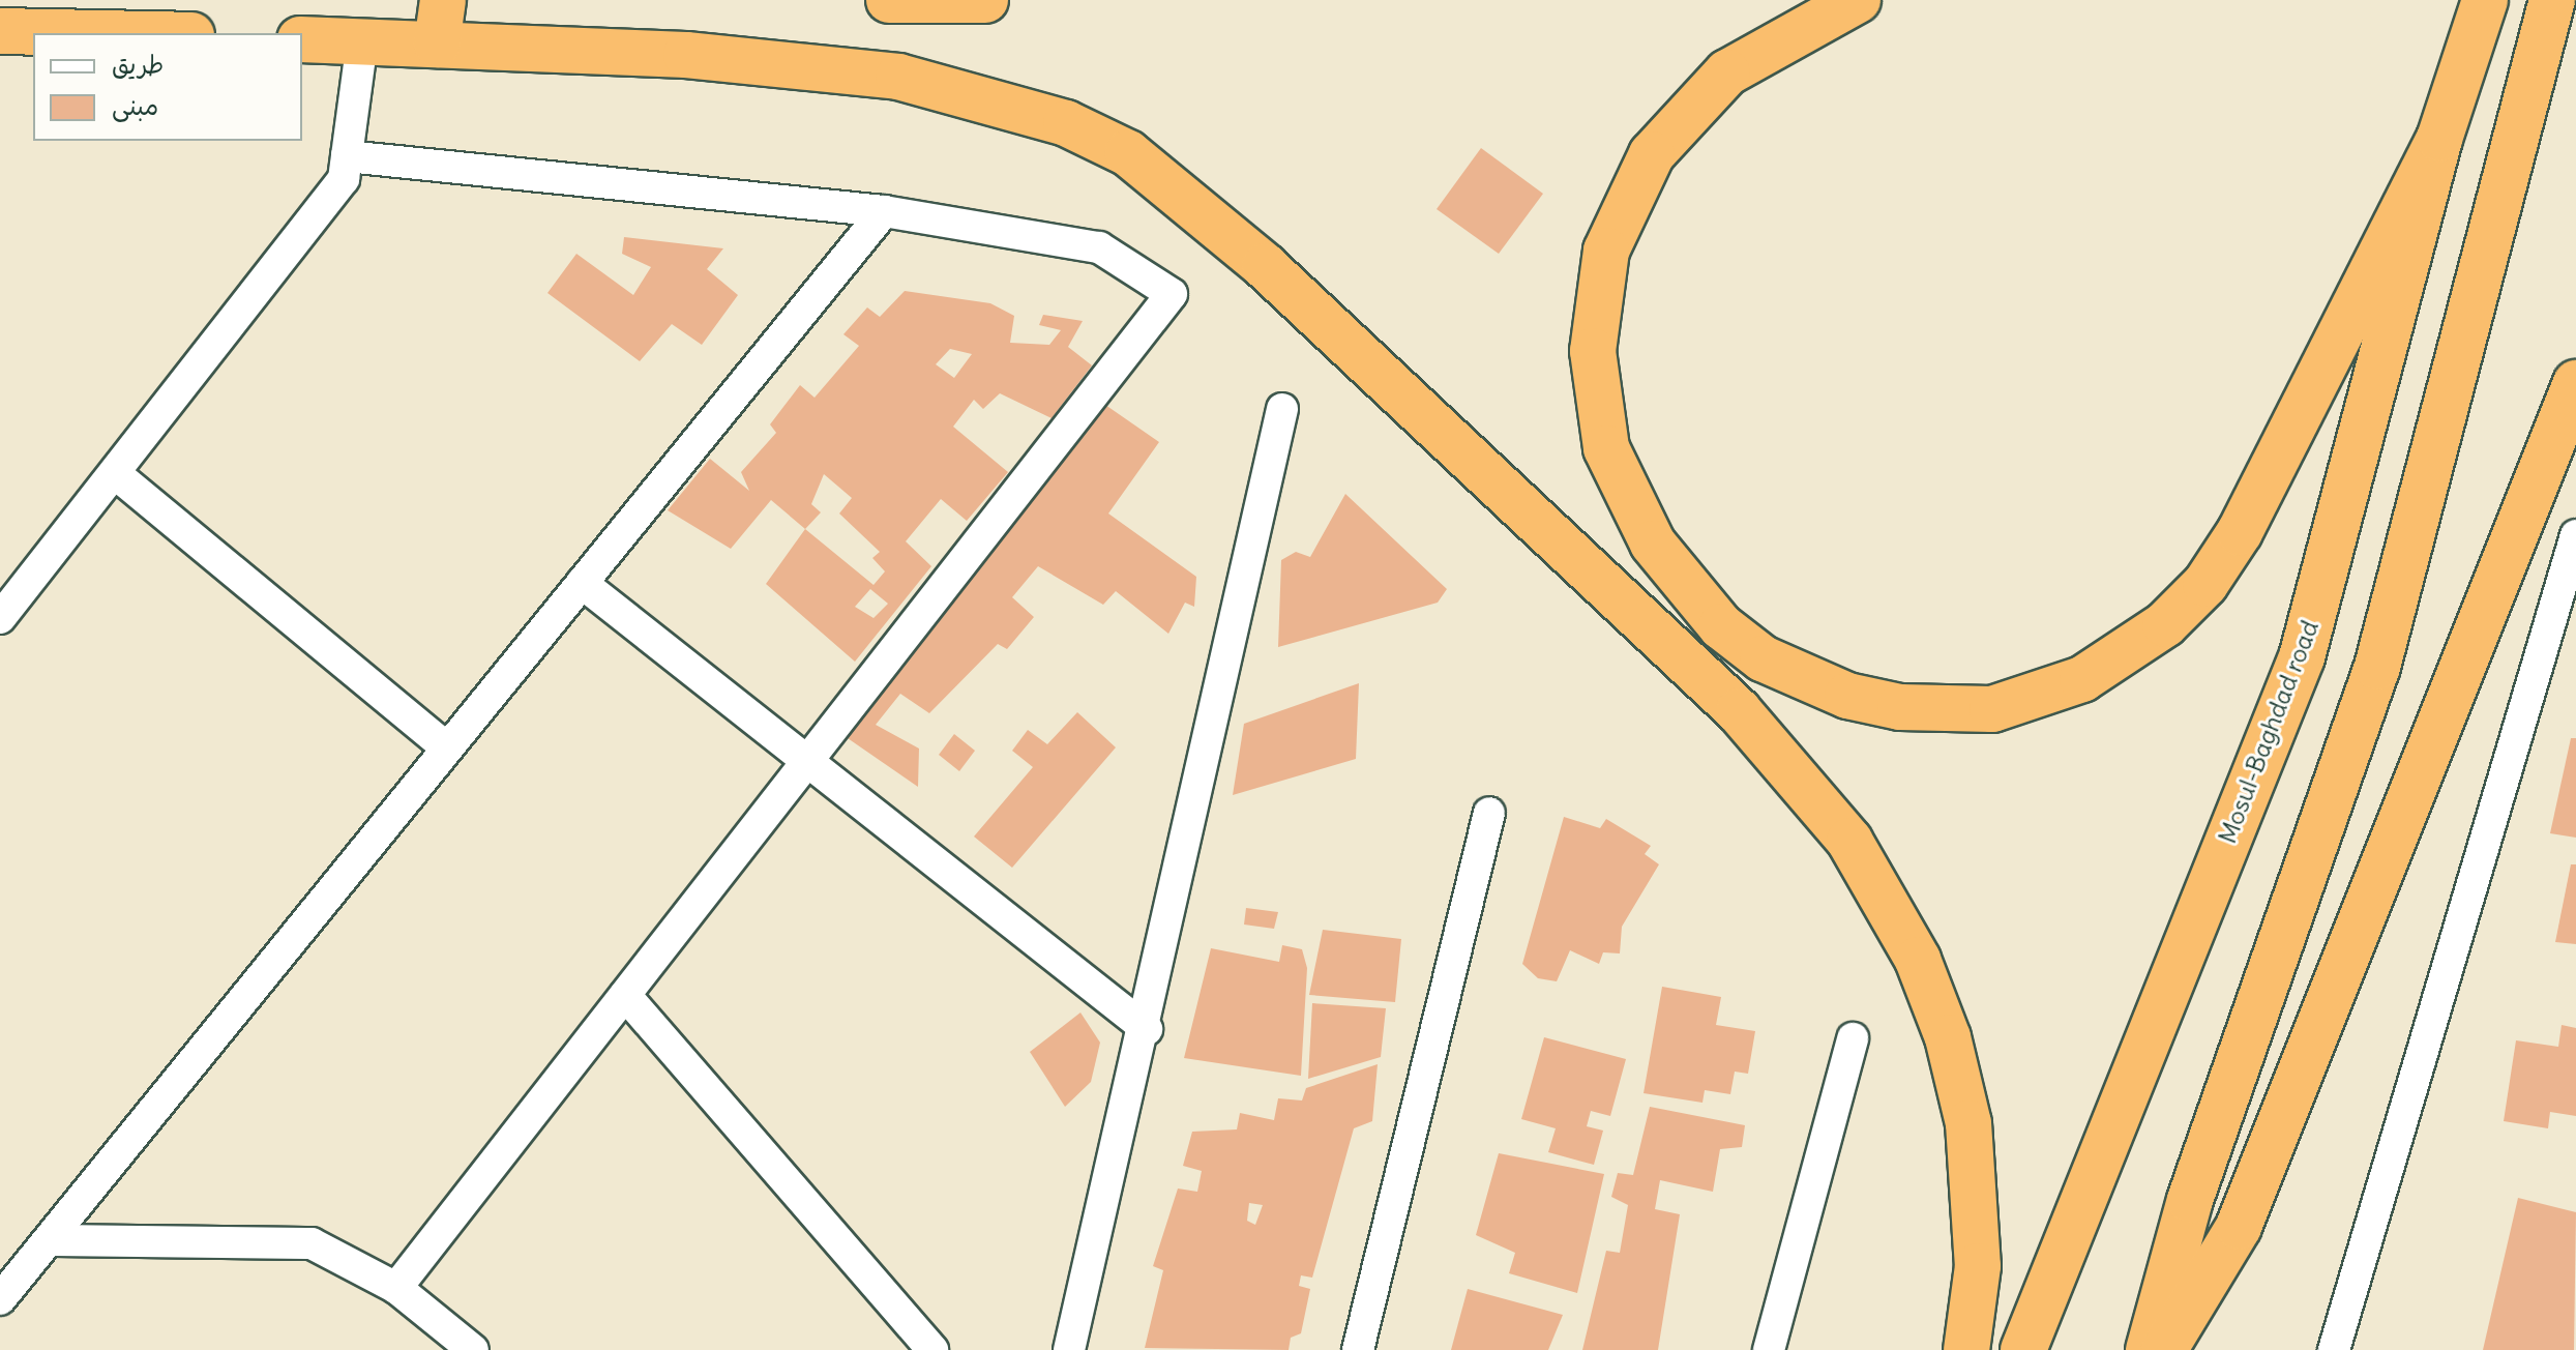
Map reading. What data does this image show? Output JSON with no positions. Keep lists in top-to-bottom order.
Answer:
{
  "streets": {
    "highway": ["Mosul-Baghdad road"]
  },
  "legend": ["طريق", "مبنى"]
}
